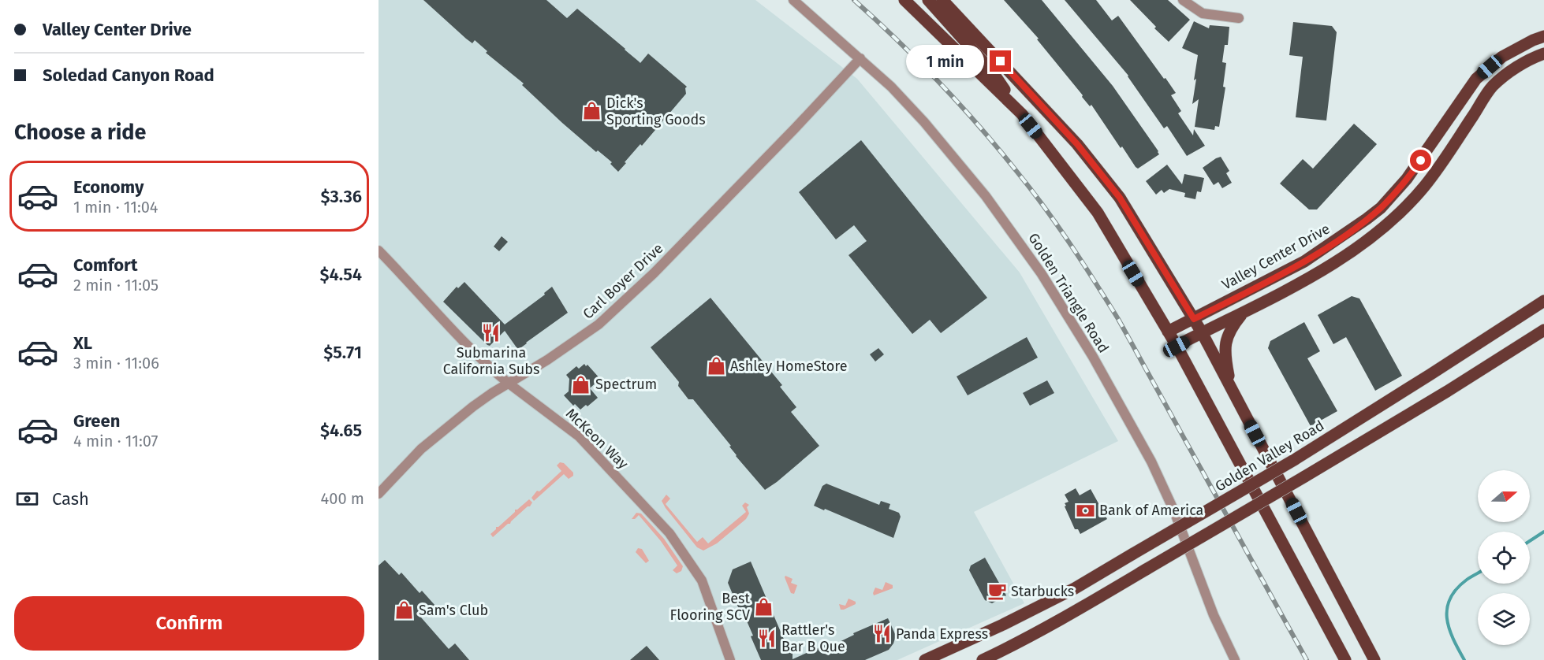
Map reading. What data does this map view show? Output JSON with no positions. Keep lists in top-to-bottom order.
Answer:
{
  "streets": {
    "main road": ["Valley Center Drive", "Golden Valley Road"],
    "street": ["Carl Boyer Drive", "Golden Triangle Road", "McKeon Way"]
  },
  "crossings": [
    ["Carl Boyer Drive", "Golden Triangle Road"],
    ["Carl Boyer Drive", "McKeon Way"]
  ],
  "places": {
    "shop": [
      "Dick's Sporting Goods",
      "Ashley HomeStore",
      "Spectrum",
      "Best Flooring SCV",
      "Sam's Club"
    ],
    "restaurant": ["Submarina California Subs", "Panda Express", "Rattler's Bar B Que"],
    "bank": ["Bank of America"],
    "cafe": ["Starbucks"]
  },
  "north": "right",
  "page": {
    "banner": ["Valley Center Drive", "Soledad Canyon Road"],
    "bubble": "1 min",
    "heading": "Choose a ride",
    "list": [
      {
        "name": "Economy",
        "note": "1 min · 11:04",
        "value": "$3.36"
      },
      {
        "name": "Comfort",
        "note": "2 min · 11:05",
        "value": "$4.54"
      },
      {
        "name": "XL",
        "note": "3 min · 11:06",
        "value": "$5.71"
      },
      {
        "name": "Green",
        "note": "4 min · 11:07",
        "value": "$4.65"
      }
    ],
    "pay": ["Cash", "400 m"],
    "buttons": "Confirm"
  }
}
